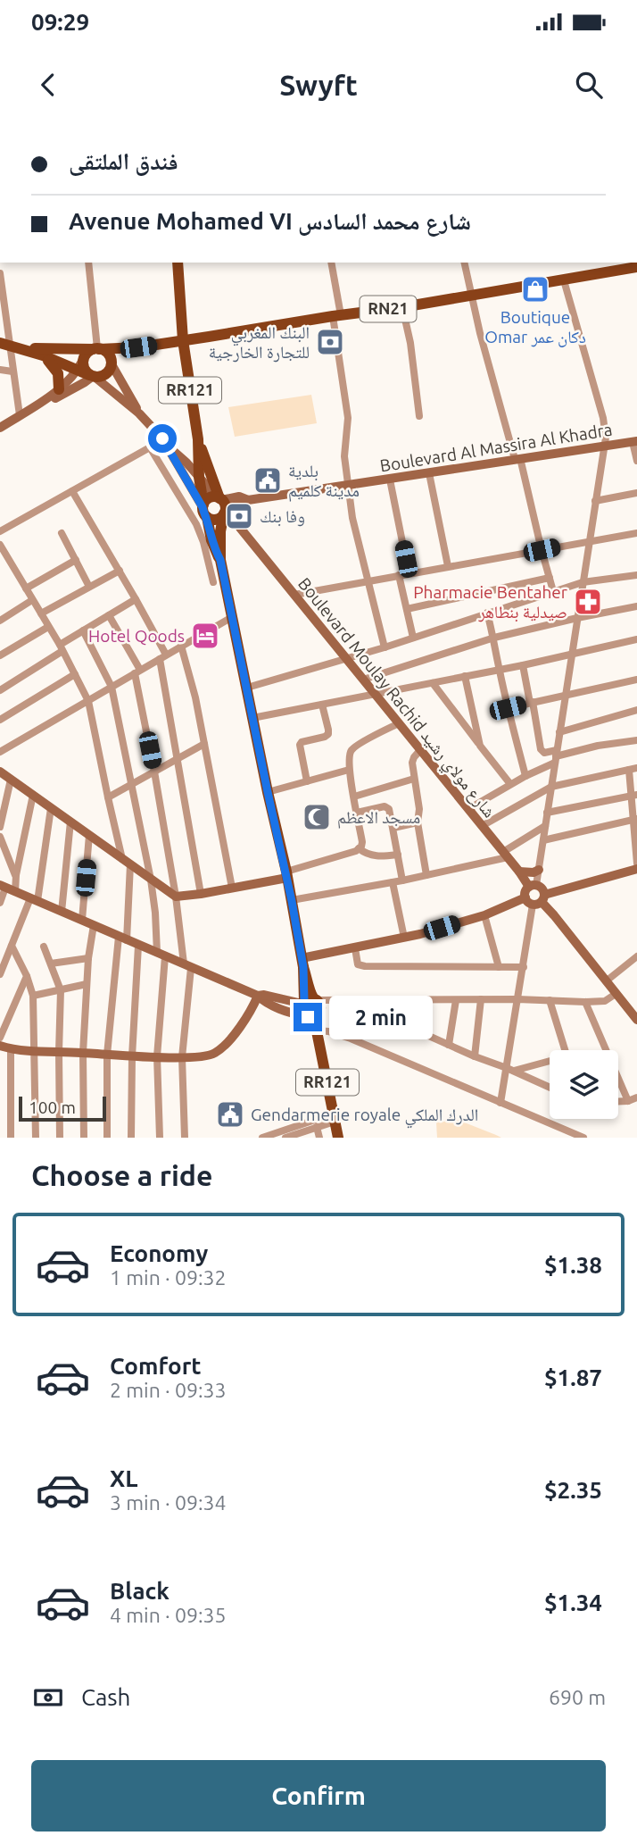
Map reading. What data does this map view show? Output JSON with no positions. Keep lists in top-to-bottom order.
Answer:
{
  "streets": {
    "main road": ["RN21", "RR121"],
    "street": ["Boulevard Al Massira Al Khadra", "Boulevard Moulay Rachid شارع مولاي رشيد"]
  },
  "crossings": [
    ["RN21", "RR121"],
    ["RR121", "Boulevard Al Massira Al Khadra"],
    ["RR121", "Boulevard Moulay Rachid شارع مولاي رشيد"],
    ["Boulevard Al Massira Al Khadra", "Boulevard Moulay Rachid شارع مولاي رشيد"]
  ],
  "places": {
    "shop": ["Boutique Omar دكان عمر"],
    "bank": ["البنك المغربي للتجارة الخارجية", "وفا بنك"],
    "public building": ["بلدية مدينة كلميم", "Gendarmerie royale الدرك الملكي"],
    "pharmacy": ["Pharmacie Bentaher صيدلية بنطاهر"],
    "hotel": ["Hotel Qoods"],
    "mosque": ["مسجد الاعظم"]
  },
  "scale_bar": "100 m",
  "page": {
    "status": "09:29",
    "header": "Swyft",
    "banner": ["فندق الملتقى", "Avenue Mohamed VI شارع محمد السادس"],
    "bubble": "2 min",
    "scale": "100 m",
    "heading": "Choose a ride",
    "list": [
      {
        "name": "Economy",
        "note": "1 min · 09:32",
        "value": "$1.38"
      },
      {
        "name": "Comfort",
        "note": "2 min · 09:33",
        "value": "$1.87"
      },
      {
        "name": "XL",
        "note": "3 min · 09:34",
        "value": "$2.35"
      },
      {
        "name": "Black",
        "note": "4 min · 09:35",
        "value": "$1.34"
      }
    ],
    "pay": ["Cash", "690 m"],
    "buttons": "Confirm"
  }
}
